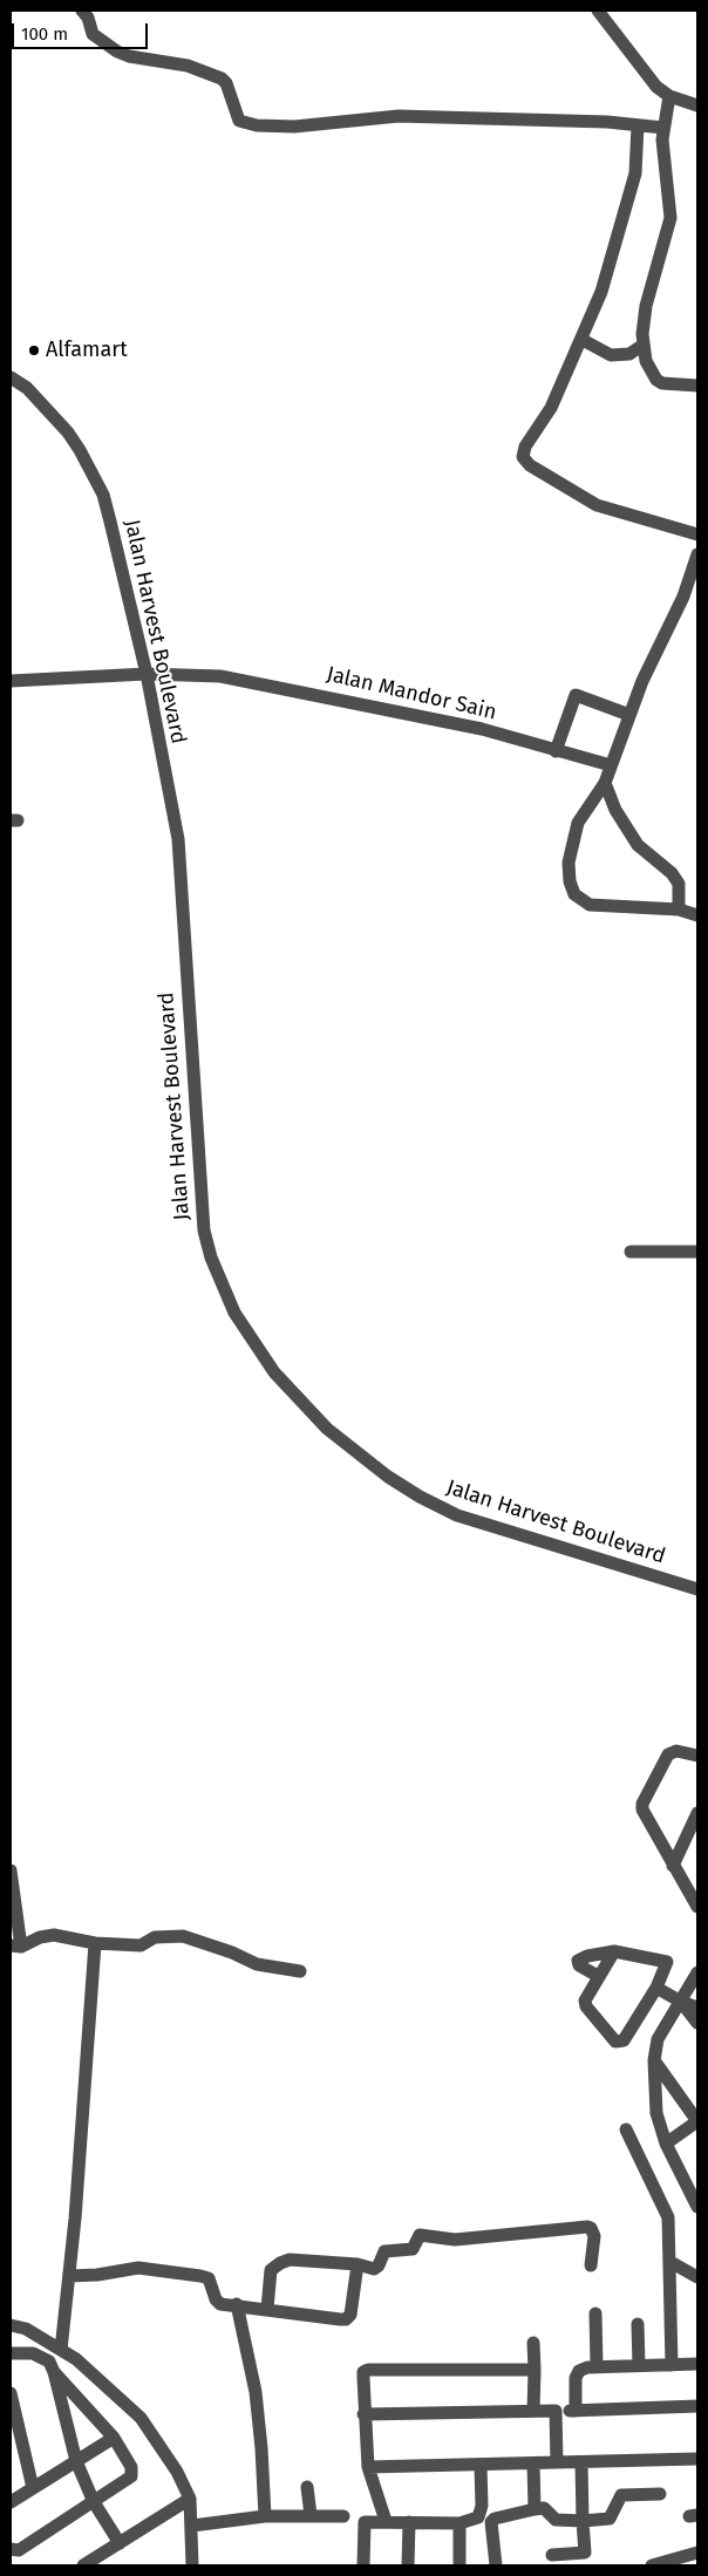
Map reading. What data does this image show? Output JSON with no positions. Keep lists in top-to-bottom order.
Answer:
{
  "streets": {
    "street": ["Jalan Harvest Boulevard", "Jalan Mandor Sain"]
  },
  "crossings": [
    ["Jalan Harvest Boulevard", "Jalan Mandor Sain"]
  ],
  "places": ["Alfamart"],
  "scale_bar": "100 m"
}
